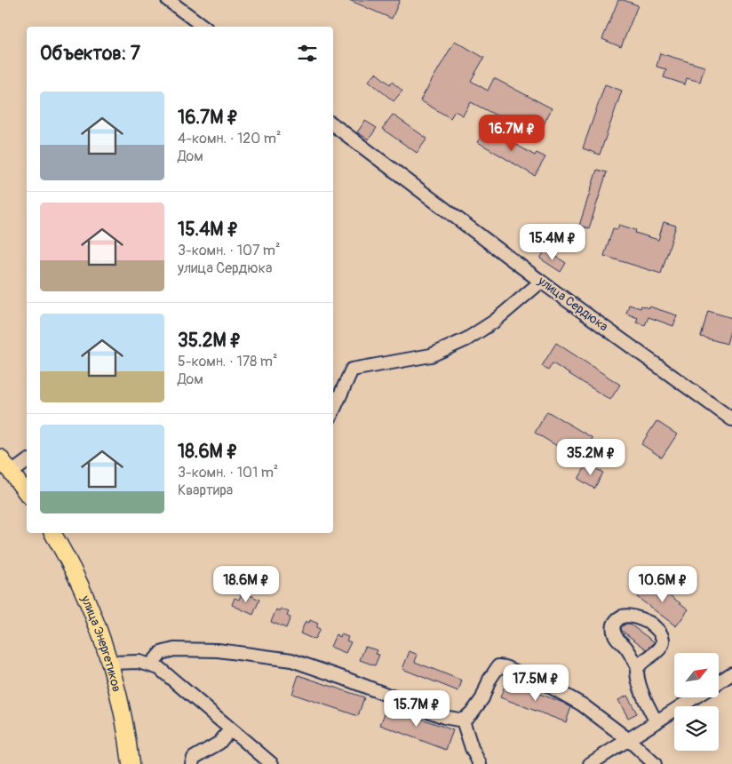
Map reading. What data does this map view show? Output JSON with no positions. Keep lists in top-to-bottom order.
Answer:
{
  "streets": {
    "main road": ["улица Энергетиков"],
    "street": ["улица Сердюка"]
  },
  "north": "top right",
  "page": {
    "heading": "Объектов: 7",
    "list": [
      {
        "name": "16.7M ₽",
        "note": "4-комн. · 120 m² · Дом"
      },
      {
        "name": "15.4M ₽",
        "note": "3-комн. · 107 m² · улица Сердюка"
      },
      {
        "name": "35.2M ₽",
        "note": "5-комн. · 178 m² · Дом"
      },
      {
        "name": "18.6M ₽",
        "note": "3-комн. · 101 m² · Квартира"
      }
    ],
    "price": [
      "16.7M ₽",
      "15.4M ₽",
      "35.2M ₽",
      "18.6M ₽",
      "10.6M ₽",
      "17.5M ₽",
      "15.7M ₽"
    ]
  }
}
